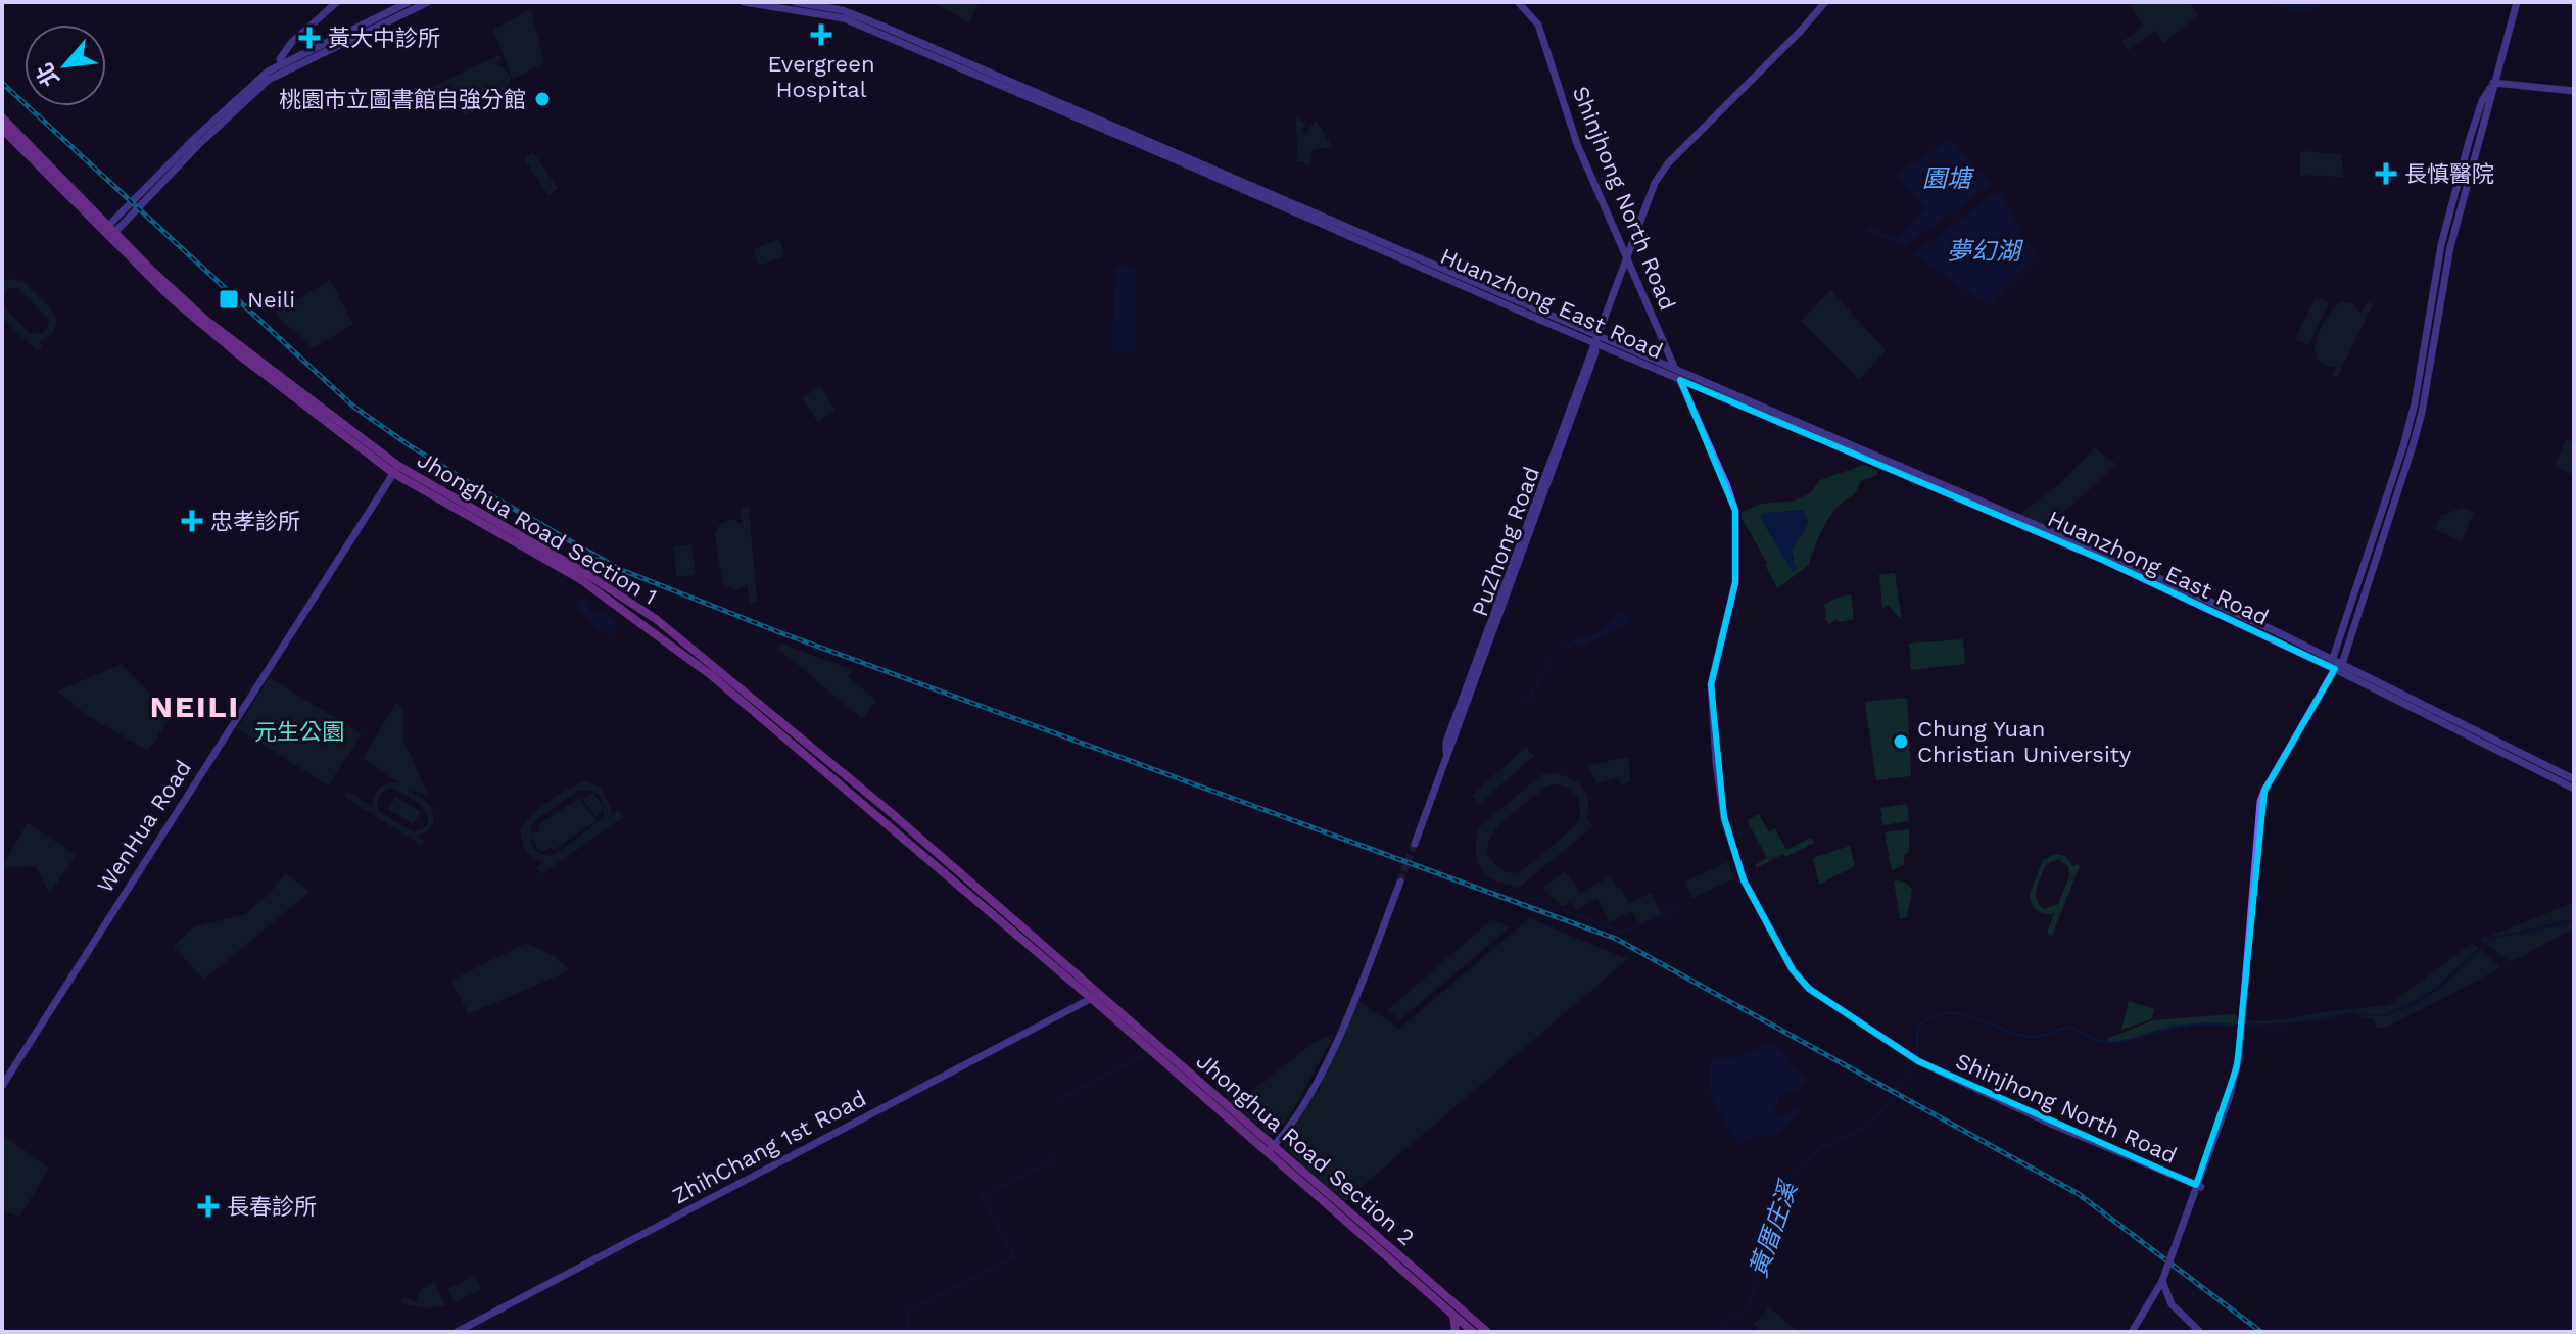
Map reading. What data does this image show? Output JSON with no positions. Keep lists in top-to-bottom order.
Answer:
{
  "streets": {
    "main road": ["Jhonghua Road Section 1", "Jhonghua Road Section 2"],
    "street": [
      "Shinjhong North Road",
      "Huanzhong East Road",
      "PuZhong Road",
      "WenHua Road",
      "ZhihChang 1st Road"
    ]
  },
  "crossings": [
    ["Shinjhong North Road", "Huanzhong East Road"],
    ["Shinjhong North Road", "PuZhong Road"],
    ["Huanzhong East Road", "PuZhong Road"],
    ["Jhonghua Road Section 1", "WenHua Road"],
    ["Jhonghua Road Section 1", "ZhihChang 1st Road"],
    ["Jhonghua Road Section 1", "Jhonghua Road Section 2"],
    ["ZhihChang 1st Road", "Jhonghua Road Section 2"]
  ],
  "districts": ["NEILI"],
  "water": ["園塘", "夢幻湖", "黃厝庄溪"],
  "parks": ["元生公園"],
  "places": {
    "health": [
      "Evergreen Hospital",
      "黃大中診所",
      "長慎醫院",
      "忠孝診所",
      "長春診所"
    ],
    "other": ["桃園市立圖書館自強分館", "Chung Yuan Christian University"],
    "transit": ["Neili"]
  },
  "north": "bottom left"
}
